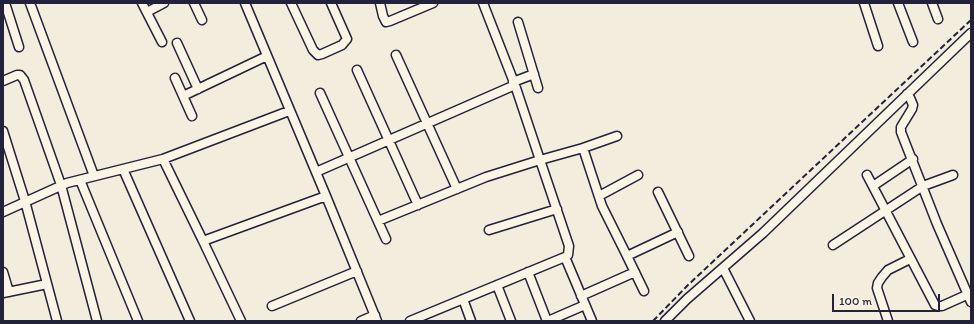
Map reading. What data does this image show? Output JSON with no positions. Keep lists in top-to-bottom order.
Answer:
{
  "scale_bar": "100 m"
}
